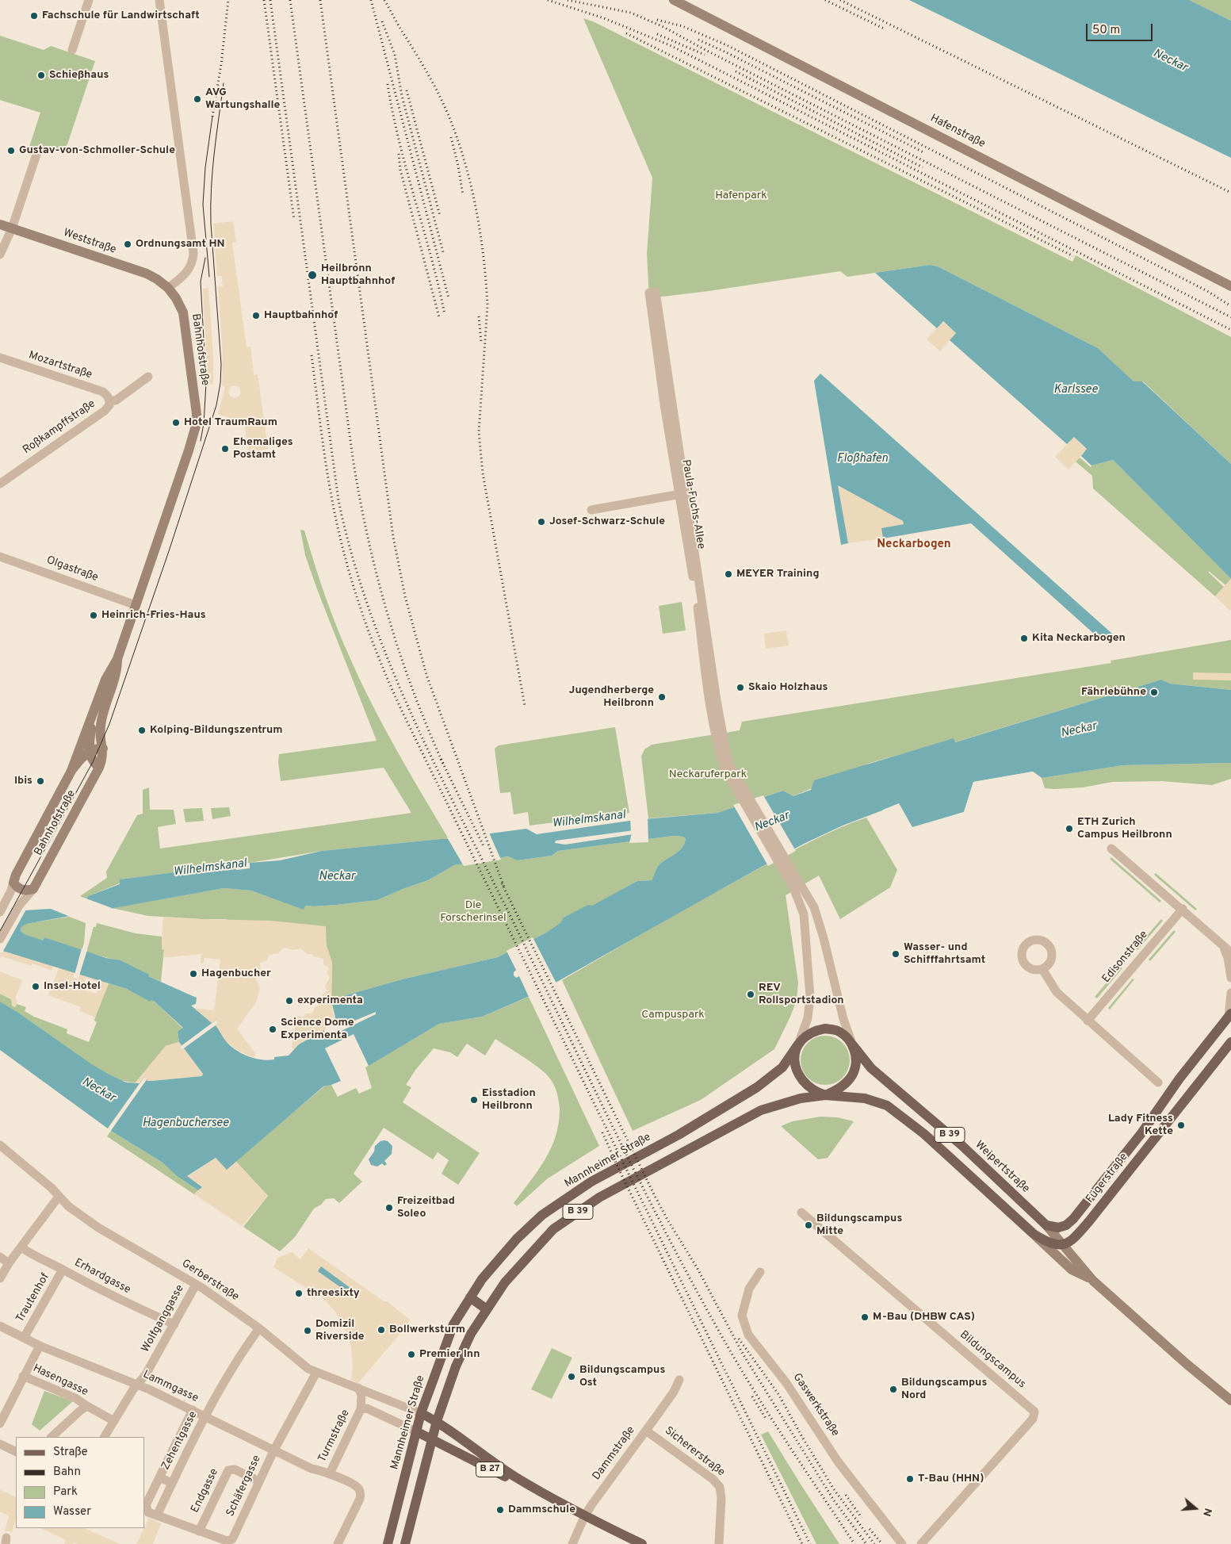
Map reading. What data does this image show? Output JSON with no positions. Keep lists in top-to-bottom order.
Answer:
{
  "streets": {
    "main road": [
      "B 39",
      "Mannheimer Straße",
      "Weipertstraße",
      "Fügerstraße",
      "B 27"
    ],
    "street": [
      "Hafenstraße",
      "Weststraße",
      "Bahnhofstraße",
      "Mozartstraße",
      "Roßkampffstraße",
      "Paula-Fuchs-Allee",
      "Olgastraße",
      "Edisonstraße",
      "Erhardgasse",
      "Gerberstraße",
      "Trautenhof",
      "Wolfganggasse",
      "Bildungscampus",
      "Hasengasse",
      "Lammgasse",
      "Gaswerkstraße",
      "Turmstraße",
      "Zehentgasse",
      "Sichererstraße",
      "Dammstraße",
      "Schäfergasse",
      "Endgasse"
    ]
  },
  "crossings": [
    ["Weststraße", "Bahnhofstraße"],
    ["Bahnhofstraße", "Olgastraße"],
    ["Mozartstraße", "Roßkampffstraße"],
    ["Paula-Fuchs-Allee", "Mannheimer Straße"],
    ["B 39", "Mannheimer Straße"],
    ["B 39", "Weipertstraße"],
    ["B 39", "Fügerstraße"],
    ["B 39", "B 27"],
    ["Mannheimer Straße", "Weipertstraße"],
    ["Mannheimer Straße", "Gerberstraße"],
    ["Mannheimer Straße", "Turmstraße"],
    ["Mannheimer Straße", "B 27"],
    ["Weipertstraße", "Fügerstraße"],
    ["Erhardgasse", "Trautenhof"],
    ["Erhardgasse", "Wolfganggasse"],
    ["Gerberstraße", "Wolfganggasse"],
    ["Gerberstraße", "Turmstraße"],
    ["Gerberstraße", "Zehentgasse"],
    ["Gerberstraße", "Schäfergasse"],
    ["Trautenhof", "Lammgasse"],
    ["Wolfganggasse", "Hasengasse"],
    ["Wolfganggasse", "Lammgasse"],
    ["Lammgasse", "Turmstraße"],
    ["Lammgasse", "Zehentgasse"],
    ["Lammgasse", "Schäfergasse"],
    ["Turmstraße", "B 27"],
    ["Zehentgasse", "Schäfergasse"],
    ["Sichererstraße", "Dammstraße"],
    ["Dammstraße", "B 27"],
    ["Schäfergasse", "Endgasse"]
  ],
  "districts": ["Neckarbogen"],
  "water": [
    "Neckar",
    "Karlssee",
    "Floßhafen",
    "Wilhelmskanal",
    "Hagenbuchersee"
  ],
  "parks": [
    "Hafenpark",
    "Neckaruferpark",
    "Die Forscherinsel",
    "Campuspark"
  ],
  "places": [
    "Fachschule für Landwirtschaft",
    "Schießhaus",
    "AVG Wartungshalle",
    "Gustav-von-Schmoller-Schule",
    "Ordnungsamt HN",
    "Heilbronn Hauptbahnhof",
    "Hauptbahnhof",
    "Hotel TraumRaum",
    "Ehemaliges Postamt",
    "Josef-Schwarz-Schule",
    "MEYER Training",
    "Heinrich-Fries-Haus",
    "Kita Neckarbogen",
    "Skaio Holzhaus",
    "Fährlebühne",
    "Jugendherberge Heilbronn",
    "Kolping-Bildungszentrum",
    "Ibis",
    "ETH Zurich Campus Heilbronn",
    "Wasser- und Schifffahrtsamt",
    "Hagenbucher",
    "Insel-Hotel",
    "REV Rollsportstadion",
    "experimenta",
    "Science Dome Experimenta",
    "Eisstadion Heilbronn",
    "Lady Fitness Kette",
    "Freizeitbad Soleo",
    "Bildungscampus Mitte",
    "threesixty",
    "M-Bau (DHBW CAS)",
    "Bollwerksturm",
    "Domizil Riverside",
    "Premier Inn",
    "Bildungscampus Ost",
    "Bildungscampus Nord",
    "T-Bau (HHN)",
    "Dammschule"
  ],
  "legend": [
    "Straße",
    "Bahn",
    "Park",
    "Wasser"
  ],
  "scale_bar": "50 m",
  "north": "right"
}
